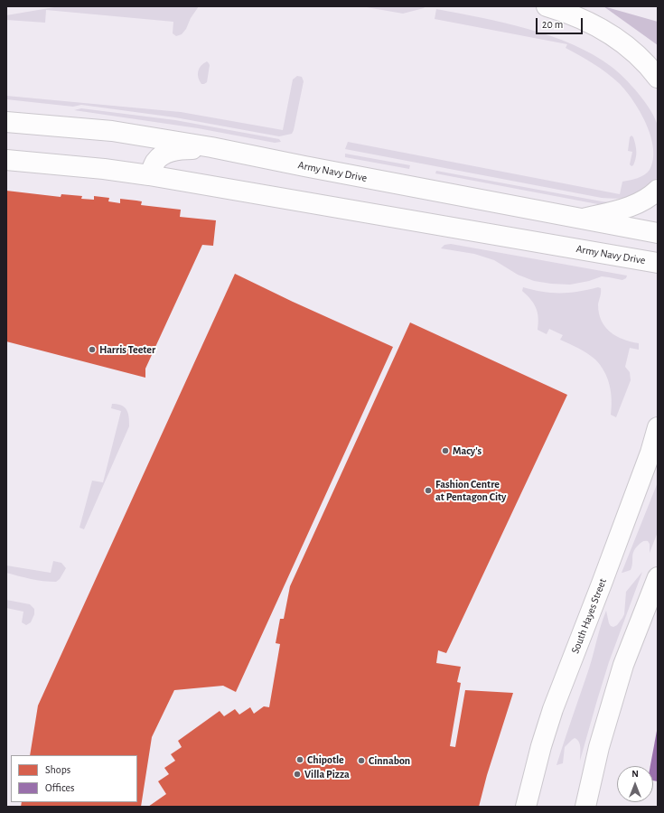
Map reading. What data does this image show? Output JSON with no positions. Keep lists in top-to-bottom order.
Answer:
{
  "streets": {
    "main road": ["Army Navy Drive", "South Hayes Street"]
  },
  "places": [
    "Harris Teeter",
    "Macy's",
    "Fashion Centre at Pentagon City",
    "Chipotle",
    "Cinnabon",
    "Villa Pizza"
  ],
  "legend": ["Shops", "Offices"],
  "scale_bar": "20 m",
  "north": "top"
}
